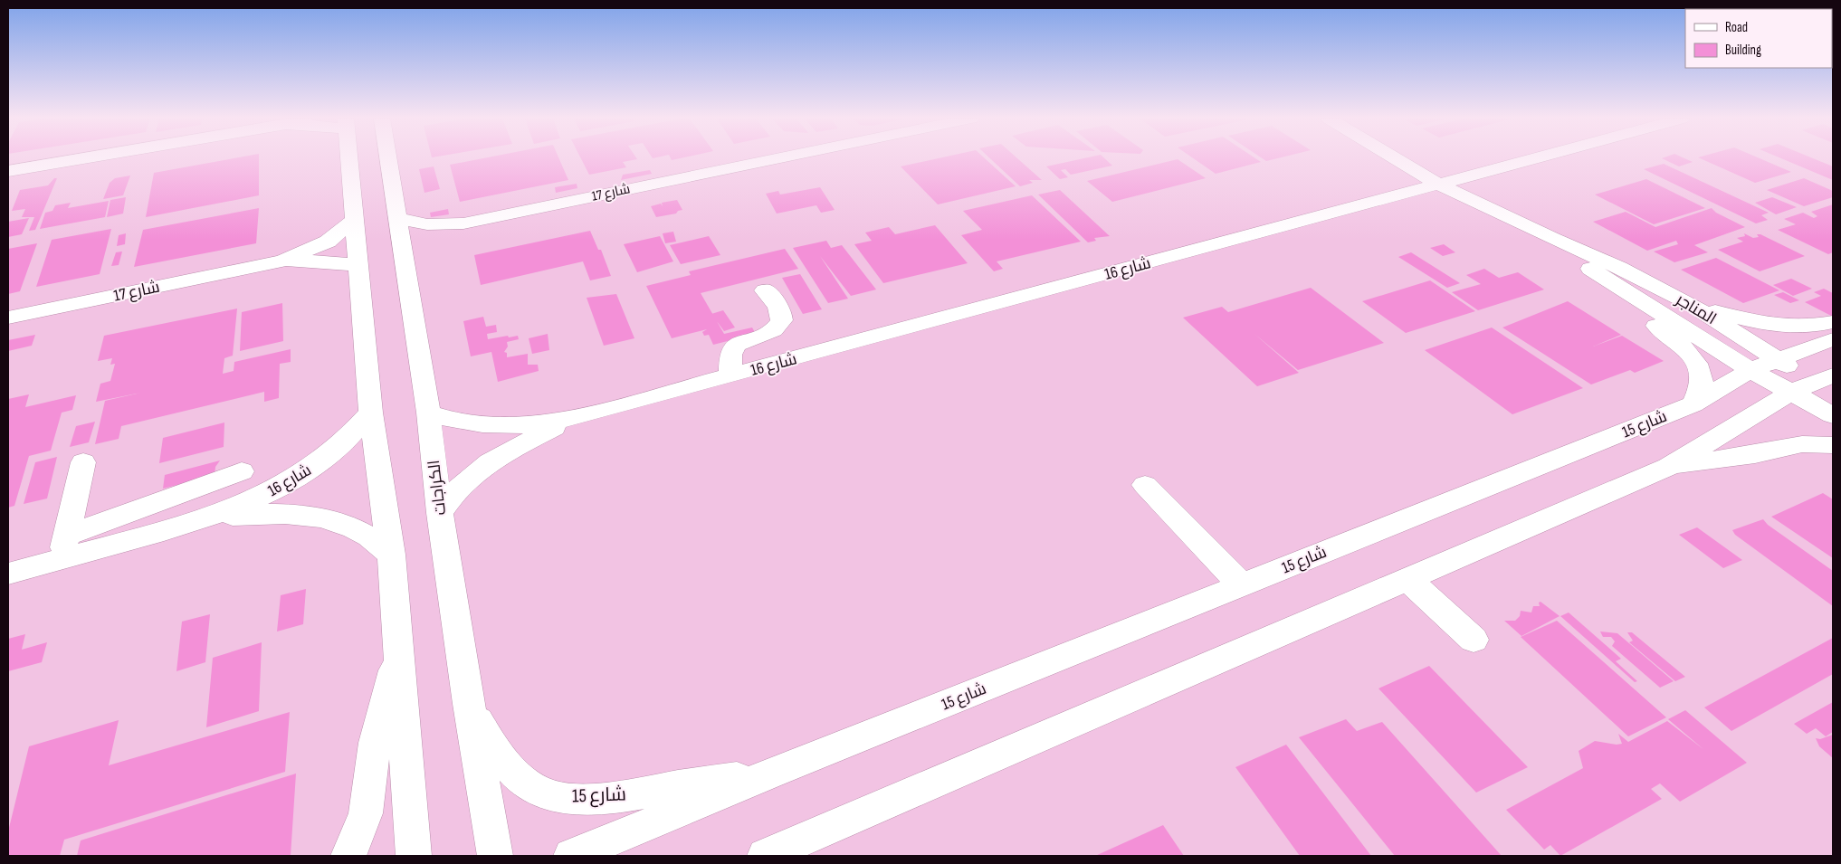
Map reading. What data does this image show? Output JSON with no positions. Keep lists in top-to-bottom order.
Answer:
{
  "streets": {
    "street": [
      "شارع 17",
      "شارع 16",
      "المناجر",
      "شارع 15",
      "الكراجات"
    ]
  },
  "crossings": [
    ["شارع 17", "الكراجات"],
    ["شارع 16", "المناجر"],
    ["شارع 16", "الكراجات"],
    ["المناجر", "شارع 15"],
    ["شارع 15", "الكراجات"]
  ],
  "legend": ["Road", "Building"]
}
